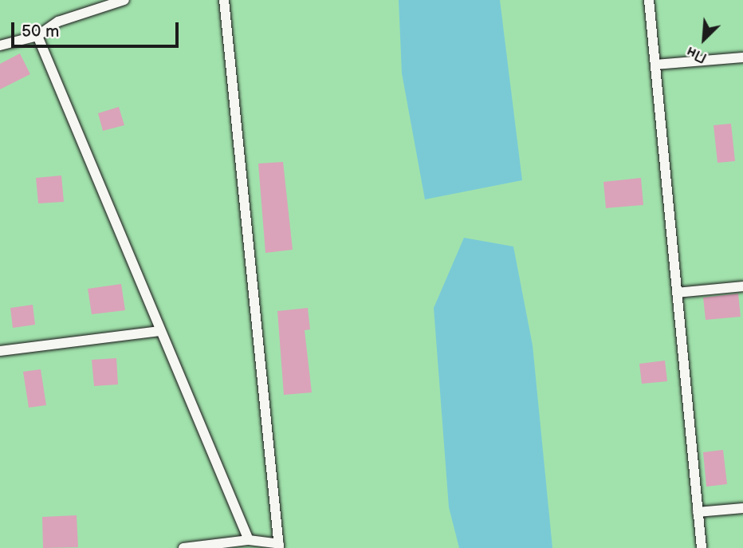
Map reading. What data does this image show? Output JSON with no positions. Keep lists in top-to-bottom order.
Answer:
{
  "scale_bar": "50 m",
  "north": "bottom left"
}
